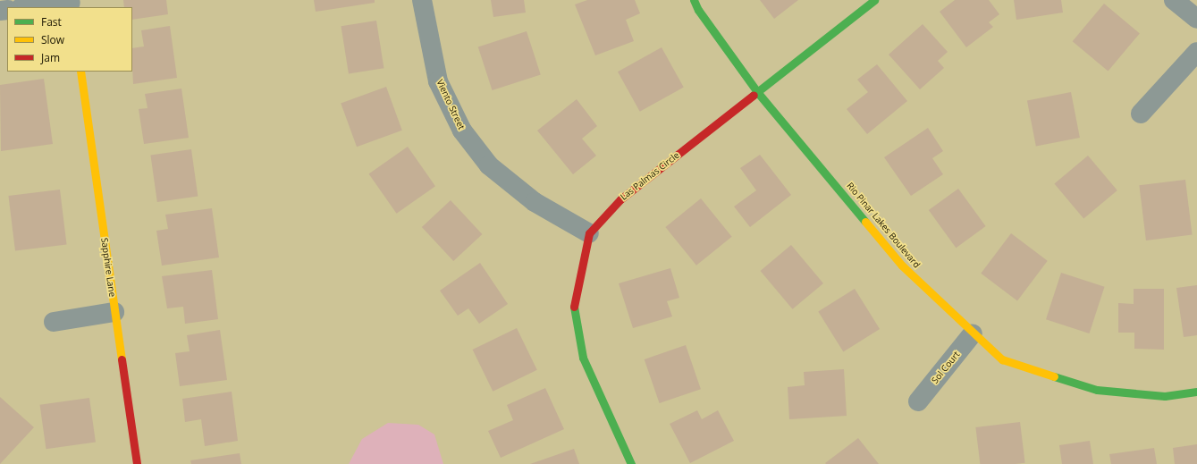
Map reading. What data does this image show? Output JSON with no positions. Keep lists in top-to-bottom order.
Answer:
{
  "streets": {
    "street": [
      "Viento Street",
      "Las Palmas Circle",
      "Rio Pinar Lakes Boulevard",
      "Sapphire Lane",
      "Sol Court"
    ]
  },
  "crossings": [
    ["Viento Street", "Las Palmas Circle"],
    ["Las Palmas Circle", "Rio Pinar Lakes Boulevard"],
    ["Rio Pinar Lakes Boulevard", "Sol Court"]
  ],
  "legend": ["Fast", "Slow", "Jam"]
}
